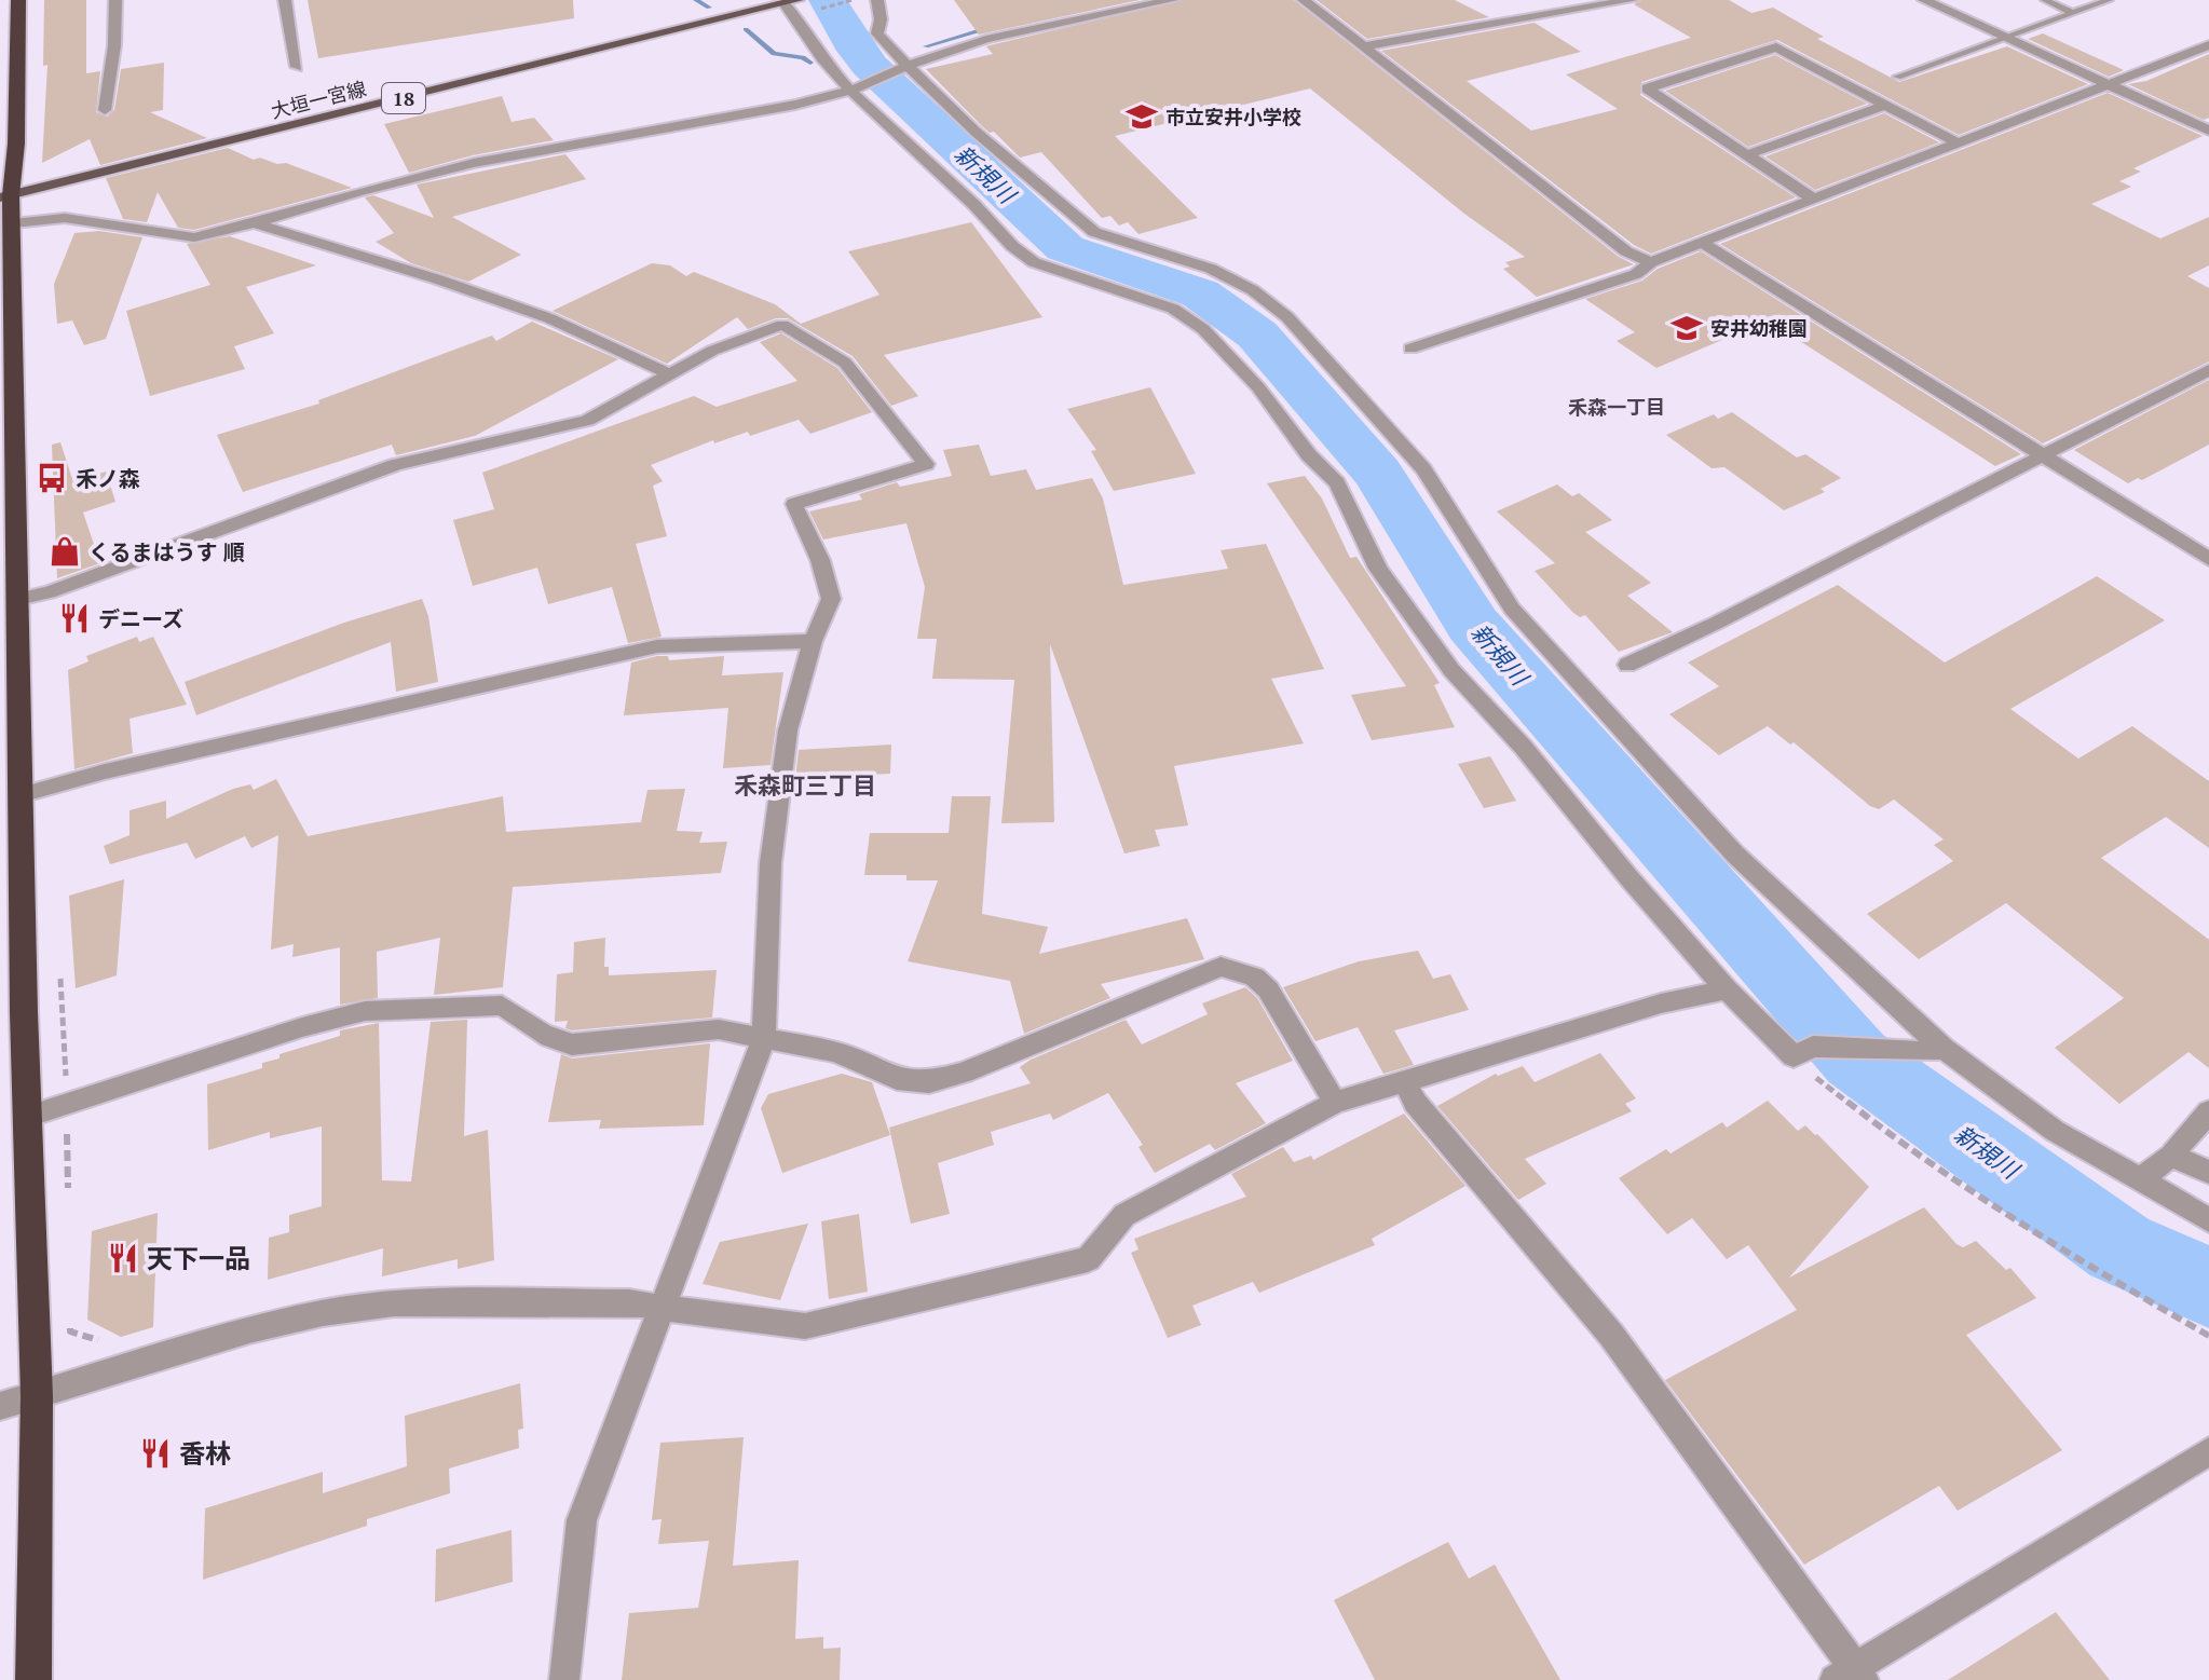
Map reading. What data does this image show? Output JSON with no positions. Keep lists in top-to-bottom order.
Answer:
{
  "streets": {
    "main road": ["18", "大垣一宮線"]
  },
  "districts": ["禾森一丁目", "禾森町三丁目"],
  "water": ["新規川"],
  "places": {
    "school or university": ["市立安井小学校", "安井幼稚園"],
    "bus stop": ["禾ノ森"],
    "shop": ["くるまはうす 順"],
    "restaurant": ["デニーズ", "天下一品", "香林"]
  }
}
